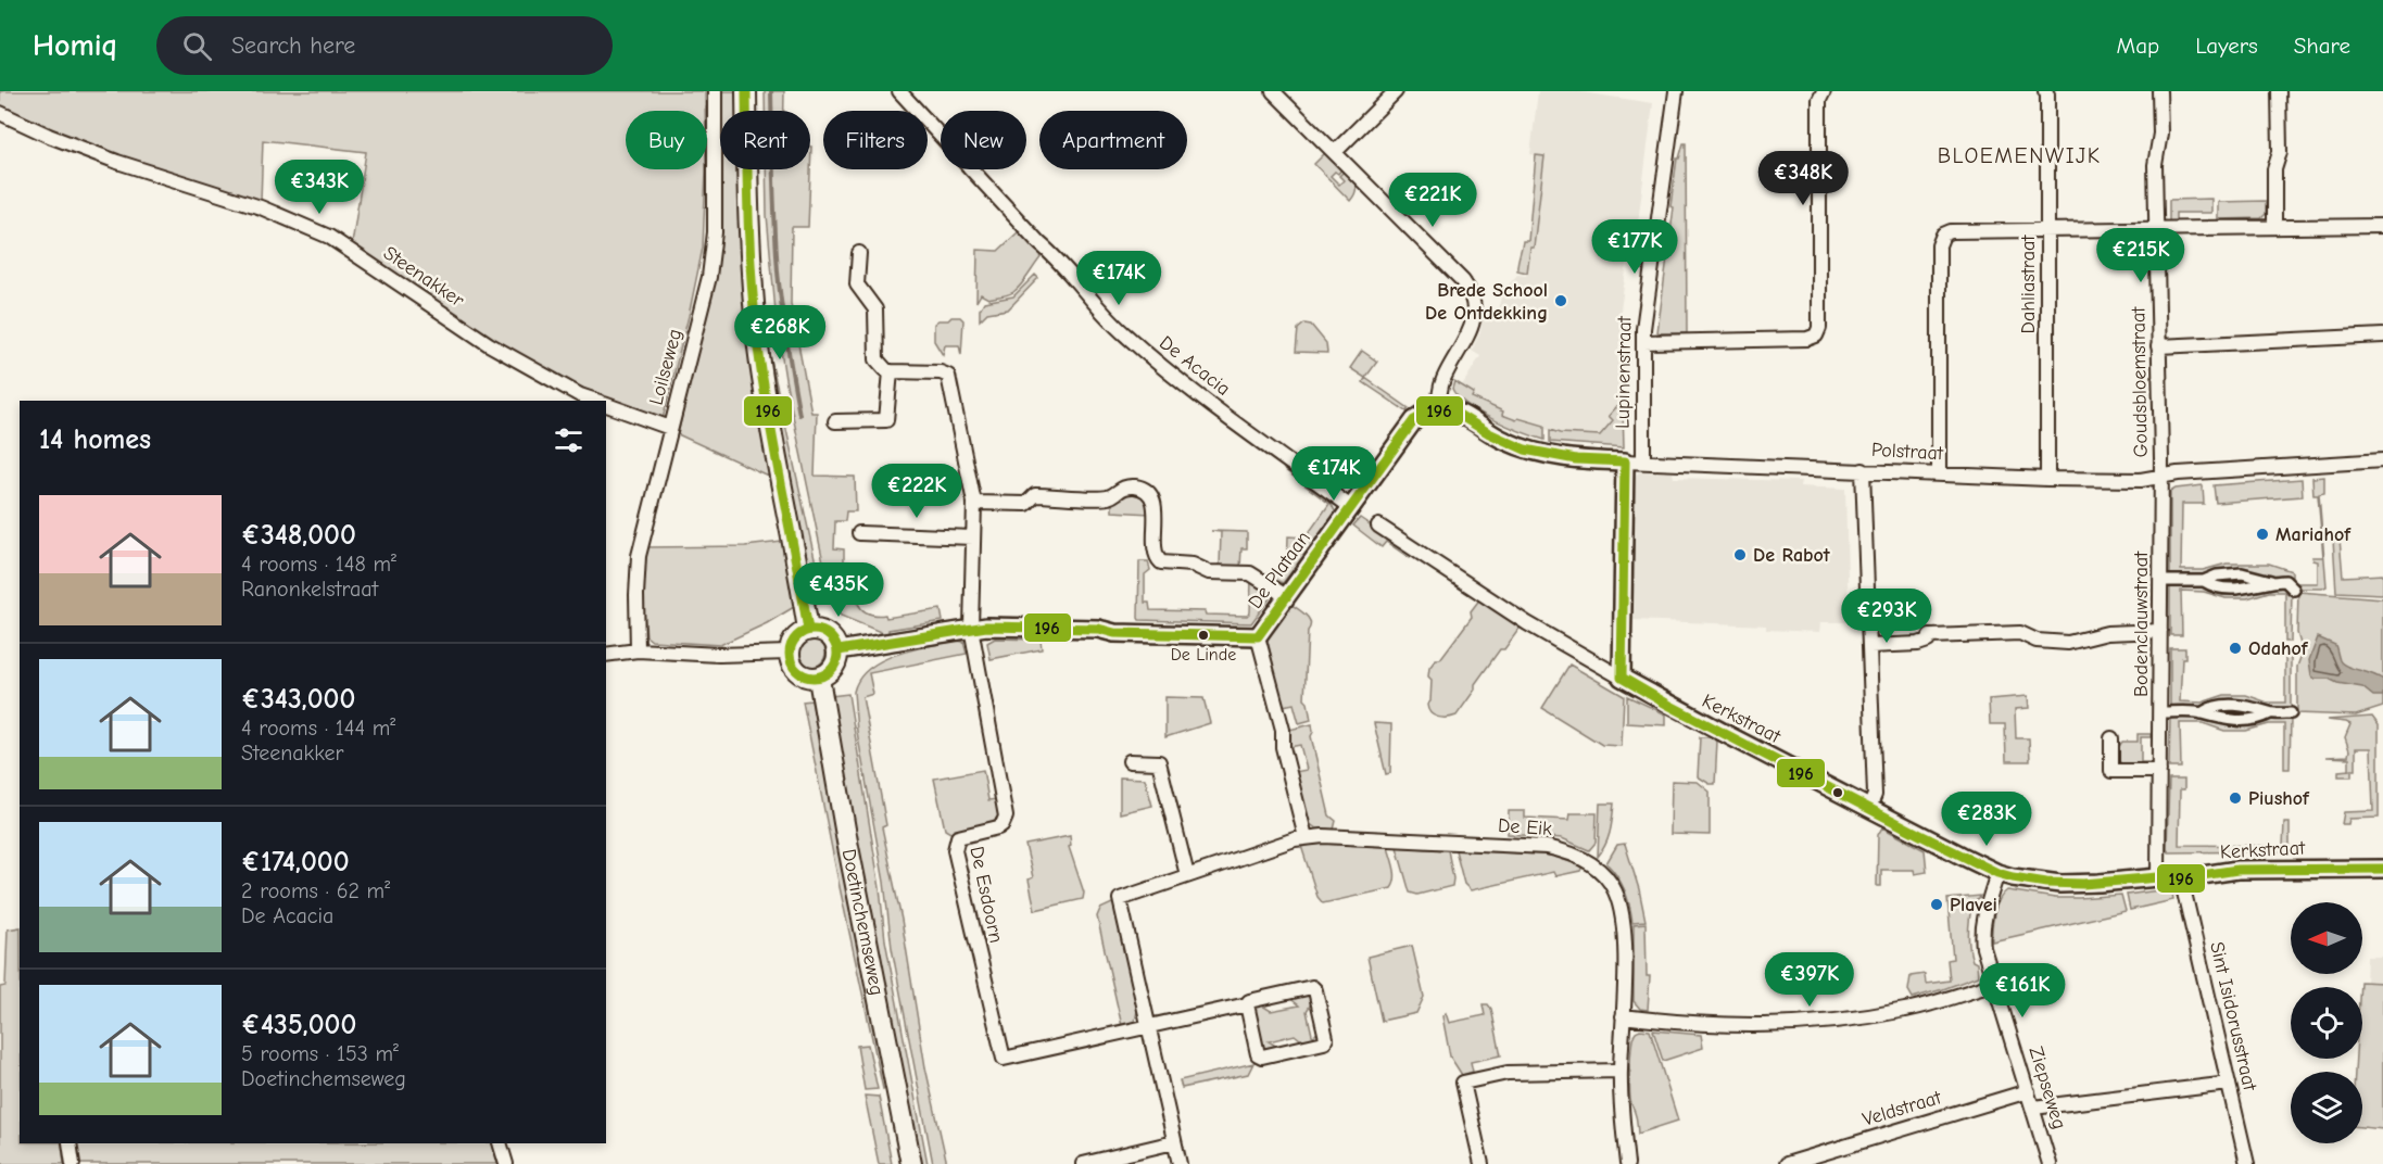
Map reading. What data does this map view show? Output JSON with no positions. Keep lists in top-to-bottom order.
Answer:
{
  "streets": {
    "main road": ["Doetinchemseweg"],
    "street": [
      "Steenakker",
      "Dahliastraat",
      "De Acacia",
      "Loilseweg",
      "Lupinenstraat",
      "Goudsbloemstraat",
      "Polstraat",
      "De Plataan",
      "Bodenclauwstraat",
      "Kerkstraat",
      "De Eik",
      "De Esdoorn",
      "Sint Isidorusstraat",
      "Ziepseweg",
      "Veldstraat"
    ]
  },
  "crossings": [
    ["Dahliastraat", "Polstraat"],
    ["De Acacia", "De Plataan"],
    ["Lupinenstraat", "Polstraat"],
    ["Goudsbloemstraat", "Polstraat"],
    ["Goudsbloemstraat", "Bodenclauwstraat"],
    ["Polstraat", "De Plataan"],
    ["Polstraat", "Bodenclauwstraat"],
    ["De Plataan", "De Eik"],
    ["Bodenclauwstraat", "Kerkstraat"],
    ["Kerkstraat", "Sint Isidorusstraat"],
    ["Kerkstraat", "Ziepseweg"],
    ["De Eik", "De Esdoorn"],
    ["Ziepseweg", "Veldstraat"]
  ],
  "districts": ["BLOEMENWIJK"],
  "places": [
    "Brede School De Ontdekking",
    "Mariahof",
    "De Rabot",
    "De Linde",
    "Odahof",
    "Piushof",
    "Plavei"
  ],
  "lines": ["transit line 196"],
  "north": "left",
  "page": {
    "header": "Homiq",
    "search": "Search here",
    "nav": ["Map", "Layers", "Share"],
    "chip": [
      "Buy",
      "Rent",
      "Filters",
      "New",
      "Apartment"
    ],
    "price": [
      "€348K",
      "€343K",
      "€221K",
      "€177K",
      "€215K",
      "€174K",
      "€268K",
      "€174K",
      "€222K",
      "€435K",
      "€293K",
      "€283K",
      "€397K",
      "€161K"
    ],
    "heading": "14 homes",
    "list": [
      {
        "name": "€348,000",
        "note": "4 rooms · 148 m² · Ranonkelstraat"
      },
      {
        "name": "€343,000",
        "note": "4 rooms · 144 m² · Steenakker"
      },
      {
        "name": "€174,000",
        "note": "2 rooms · 62 m² · De Acacia"
      },
      {
        "name": "€435,000",
        "note": "5 rooms · 153 m² · Doetinchemseweg"
      }
    ]
  }
}
